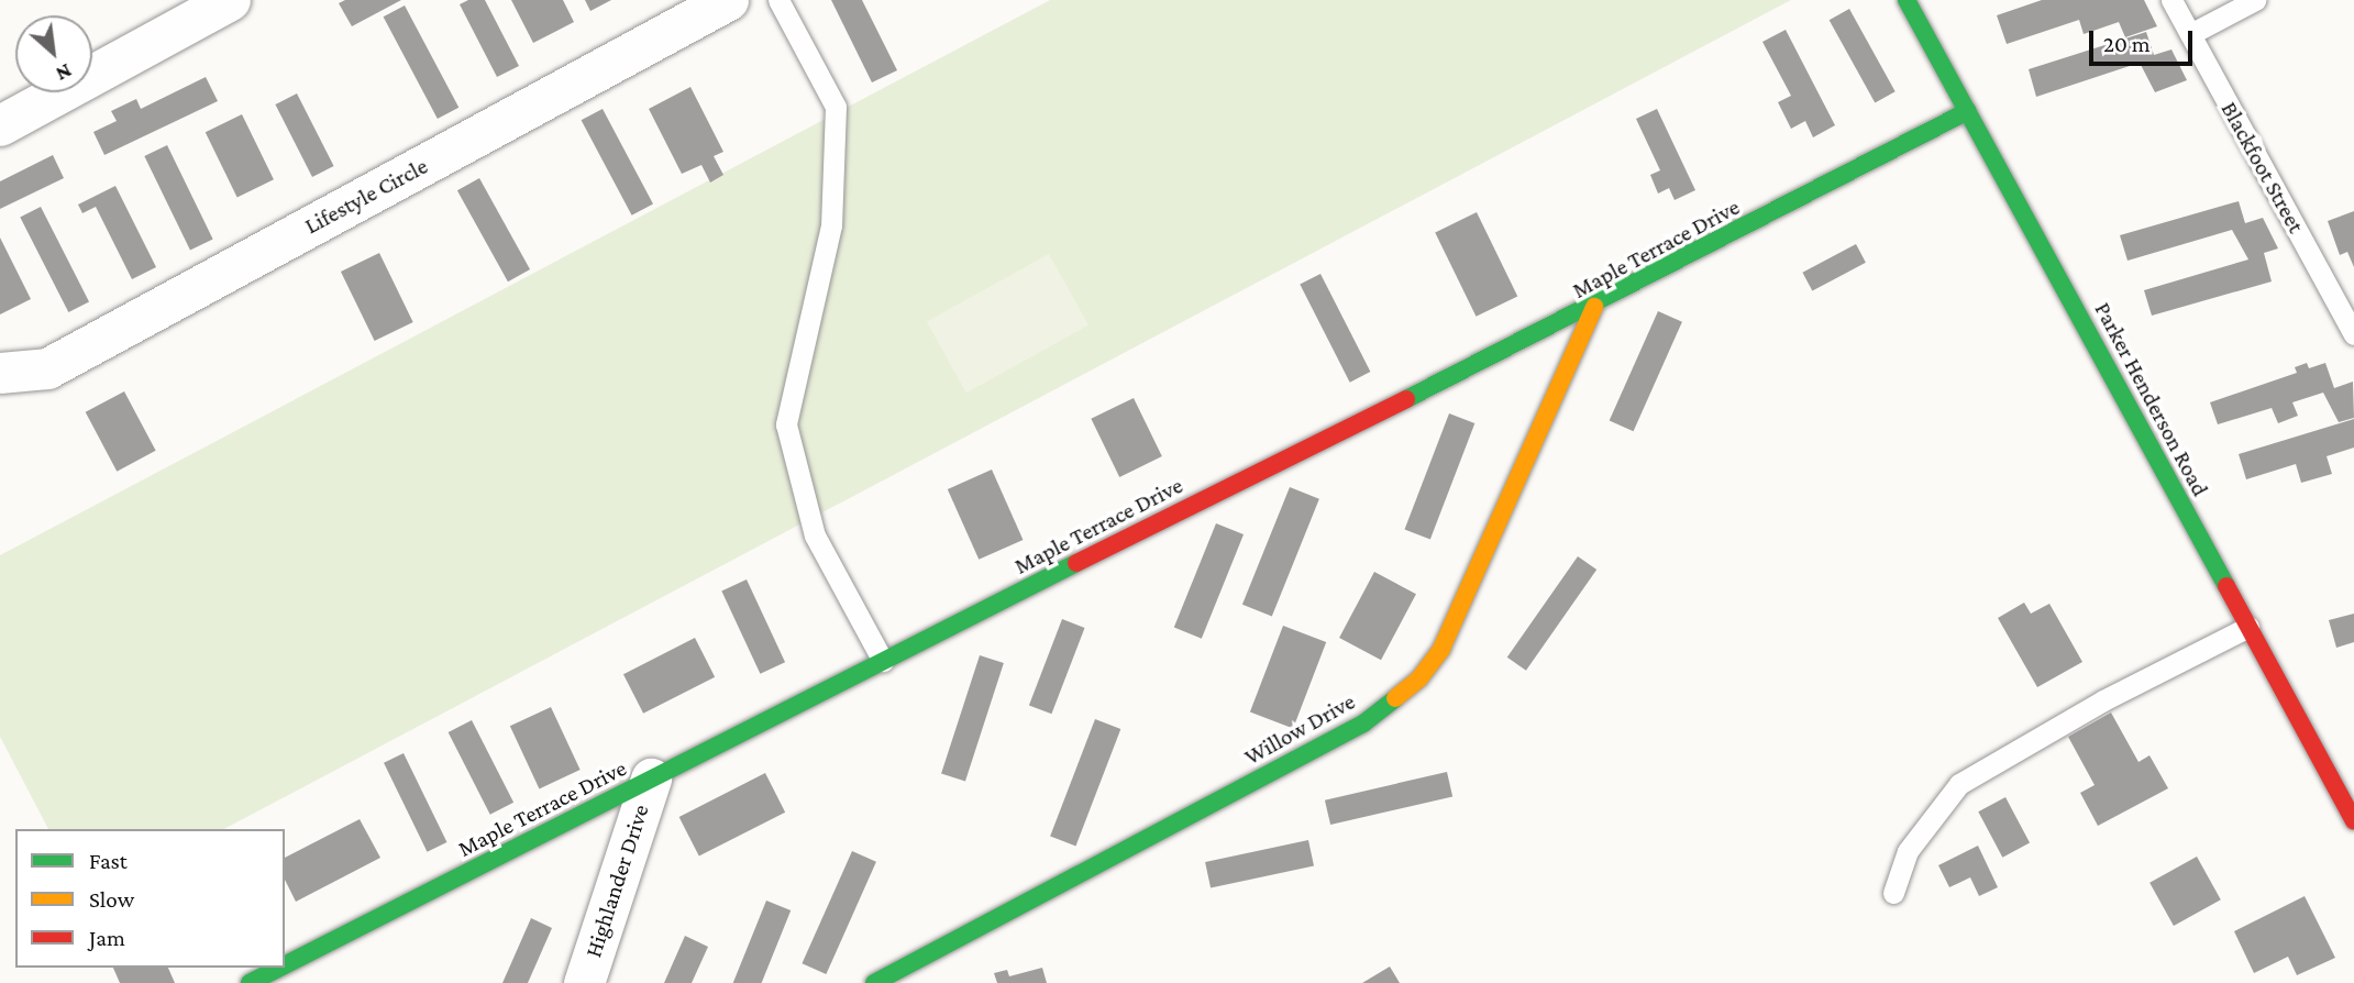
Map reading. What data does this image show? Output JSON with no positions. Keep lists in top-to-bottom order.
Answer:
{
  "streets": {
    "street": [
      "Lifestyle Circle",
      "Maple Terrace Drive",
      "Parker Henderson Road",
      "Willow Drive",
      "Highlander Drive"
    ],
    "lane": ["Blackfoot Street"]
  },
  "crossings": [
    ["Maple Terrace Drive", "Parker Henderson Road"],
    ["Maple Terrace Drive", "Willow Drive"],
    ["Maple Terrace Drive", "Highlander Drive"]
  ],
  "legend": ["Fast", "Slow", "Jam"],
  "scale_bar": "20 m",
  "north": "bottom right"
}
